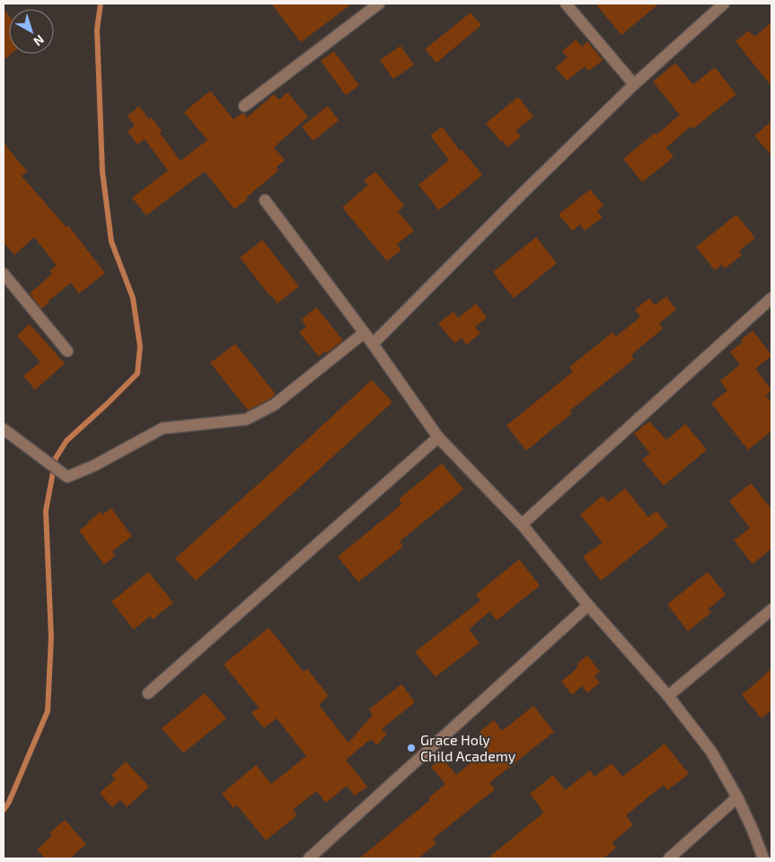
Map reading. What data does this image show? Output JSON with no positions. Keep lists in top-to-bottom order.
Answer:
{
  "places": ["Grace Holy Child Academy"],
  "north": "bottom right"
}
